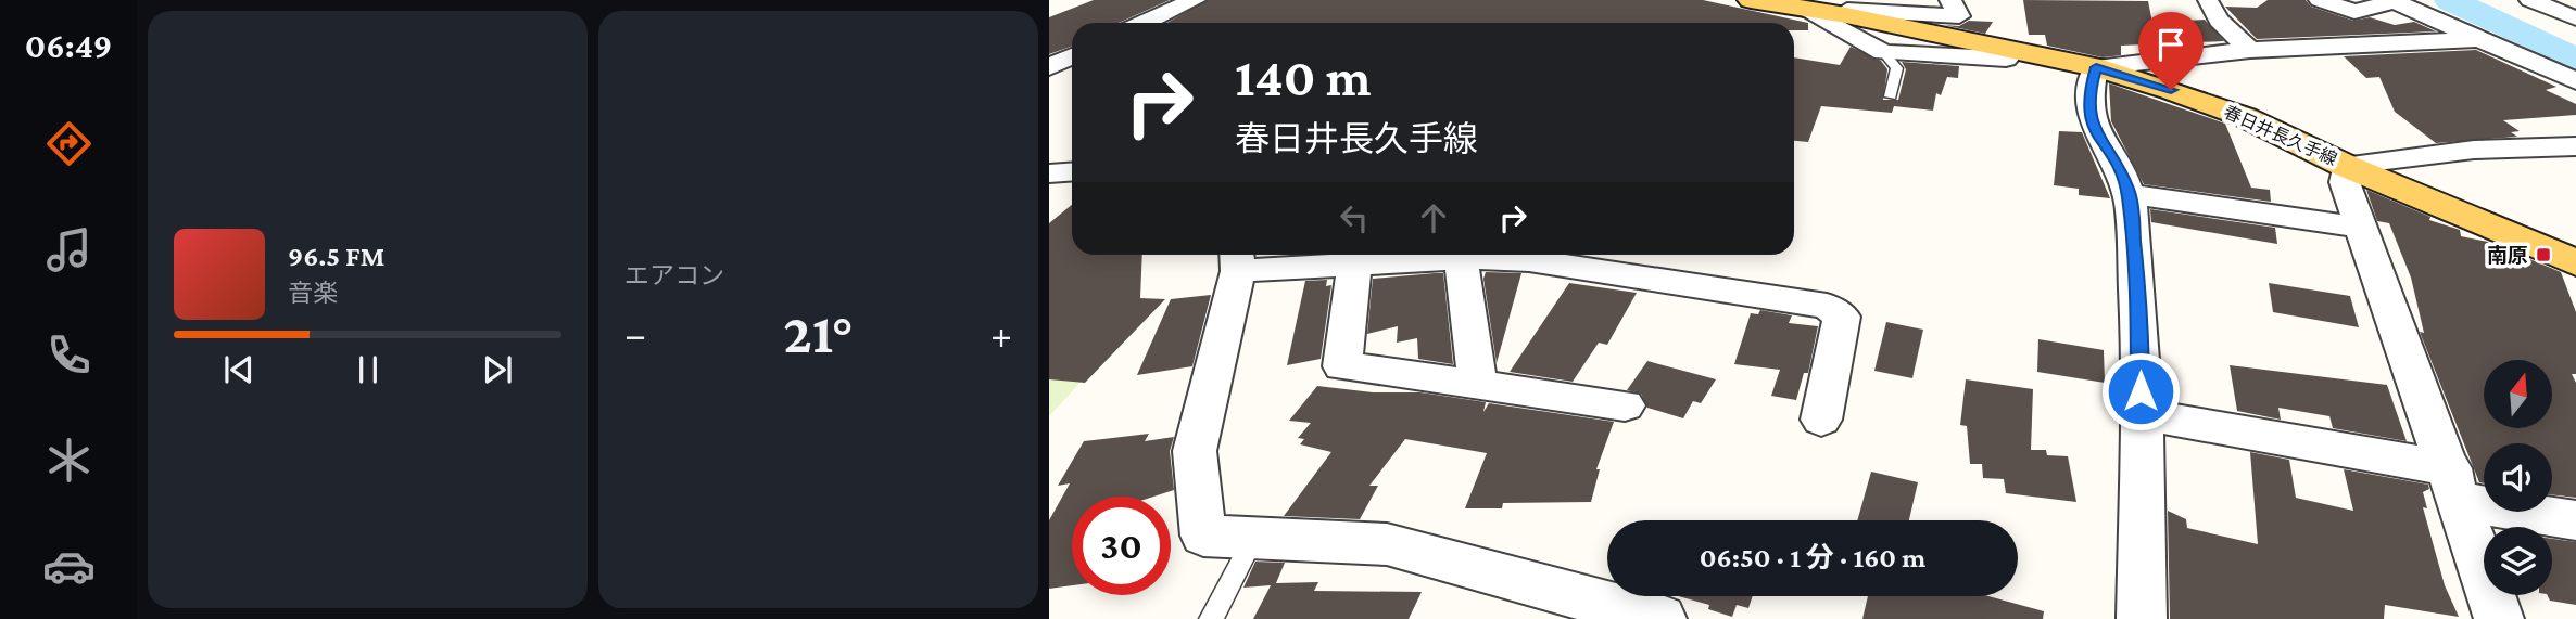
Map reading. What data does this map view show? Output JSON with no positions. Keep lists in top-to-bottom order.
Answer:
{
  "streets": {
    "main road": ["春日井長久手線"]
  },
  "places": {
    "transit": ["南原"]
  },
  "north": "top",
  "page": {
    "tabs": "06:49",
    "tile": "エアコン",
    "turn": ["140 m", "春日井長久手線"],
    "song": ["96.5 FM", "音楽"],
    "heat": ["−", "21°", "+"],
    "limit": "30",
    "trip": "06:50 · 1 分 · 160 m"
  }
}
